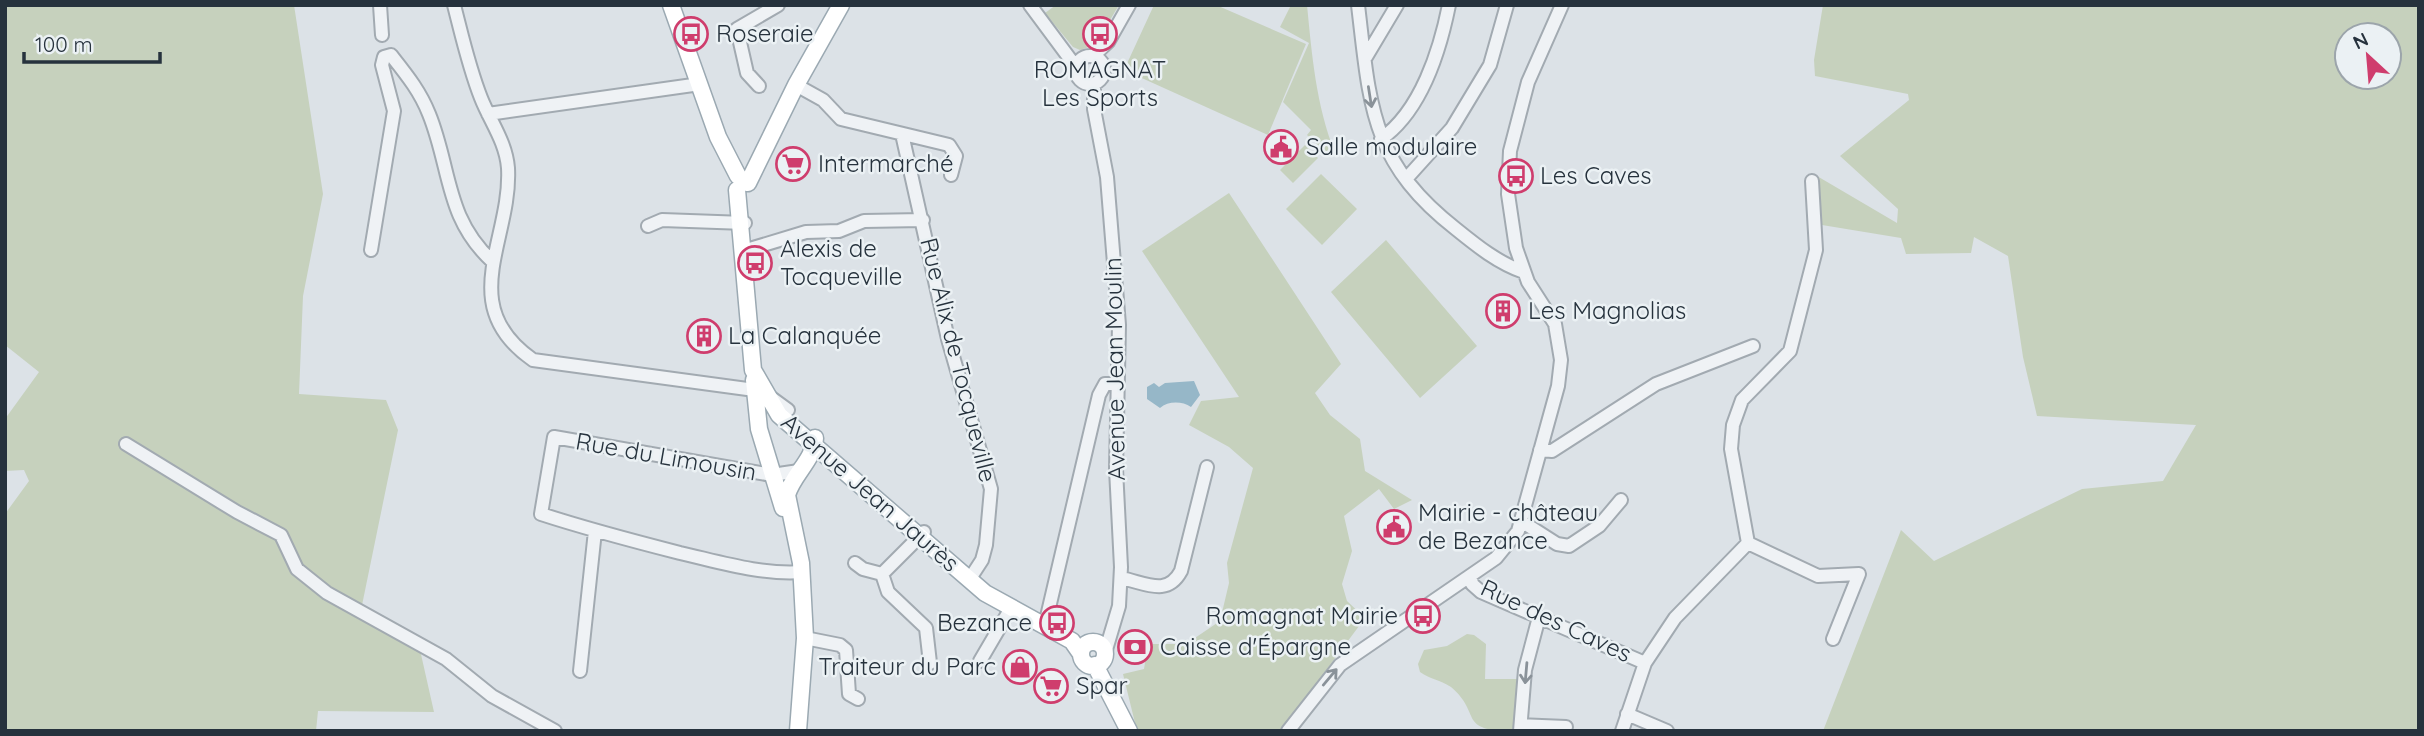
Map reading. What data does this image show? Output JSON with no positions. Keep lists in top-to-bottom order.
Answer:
{
  "streets": {
    "main road": ["Avenue Jean Jaurès"],
    "street": [
      "Rue Alix de Tocqueville",
      "Avenue Jean Moulin",
      "Rue du Limousin",
      "Rue des Caves"
    ]
  },
  "crossings": [
    ["Rue Alix de Tocqueville", "Avenue Jean Jaurès"],
    ["Avenue Jean Moulin", "Avenue Jean Jaurès"]
  ],
  "places": {
    "bus stop": [
      "Roseraie",
      "ROMAGNAT Les Sports",
      "Les Caves",
      "Alexis de Tocqueville",
      "Romagnat Mairie",
      "Bezance"
    ],
    "public building": ["Salle modulaire", "Mairie - château de Bezance"],
    "supermarket": ["Intermarché", "Spar"],
    "building": ["Les Magnolias", "La Calanquée"],
    "bank": ["Caisse d'Épargne"],
    "shop": ["Traiteur du Parc"]
  },
  "scale_bar": "100 m",
  "north": "top left"
}
